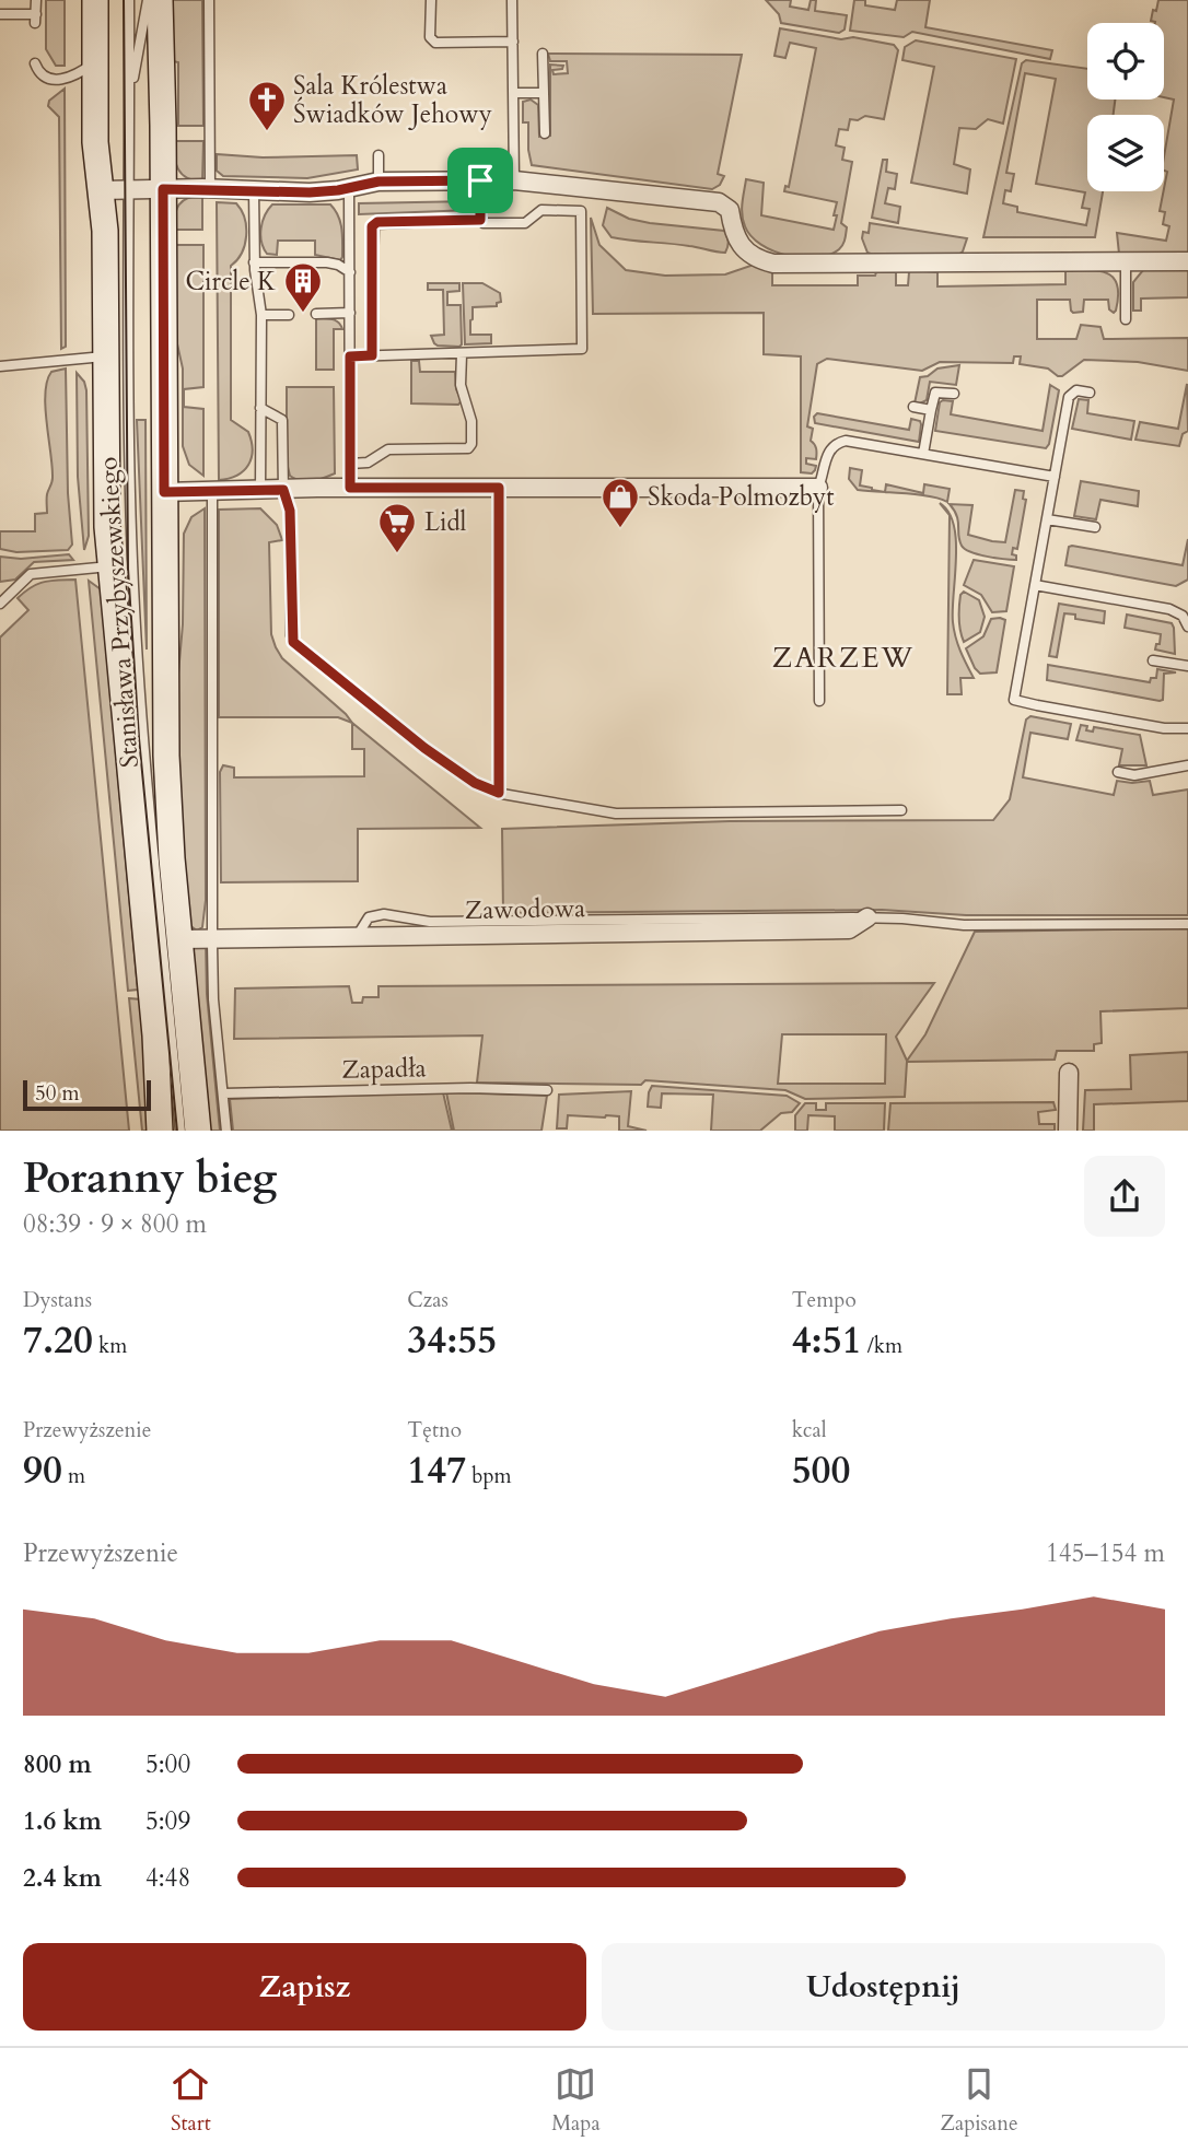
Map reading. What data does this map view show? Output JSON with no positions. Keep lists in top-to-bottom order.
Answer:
{
  "streets": {
    "main road": ["Stanisława Przybyszewskiego"],
    "street": ["Zawodowa"],
    "lane": ["Zapadła"]
  },
  "crossings": [
    ["Stanisława Przybyszewskiego", "Zawodowa"]
  ],
  "districts": ["ZARZEW"],
  "places": {
    "church": ["Sala Królestwa Świadków Jehowy"],
    "building": ["Circle K"],
    "shop": ["Skoda Polmozbyt"],
    "supermarket": ["Lidl"]
  },
  "scale_bar": "50 m",
  "page": {
    "scale": "50 m",
    "heading": ["Poranny bieg", "08:39 · 9 × 800 m"],
    "stats": [
      ["Dystans", "7.20 km"],
      ["Czas", "34:55"],
      ["Tempo", "4:51 /km"],
      ["Przewyższenie", "90 m"],
      ["Tętno", "147 bpm"],
      ["kcal", "500"]
    ],
    "chart": ["Przewyższenie", "145–154 m"],
    "list": [
      {
        "name": "800 m",
        "note": "5:00"
      },
      {
        "name": "1.6 km",
        "note": "5:09"
      },
      {
        "name": "2.4 km",
        "note": "4:48"
      }
    ],
    "buttons": ["Zapisz", "Udostępnij"],
    "tabs": ["Start", "Mapa", "Zapisane"]
  }
}
